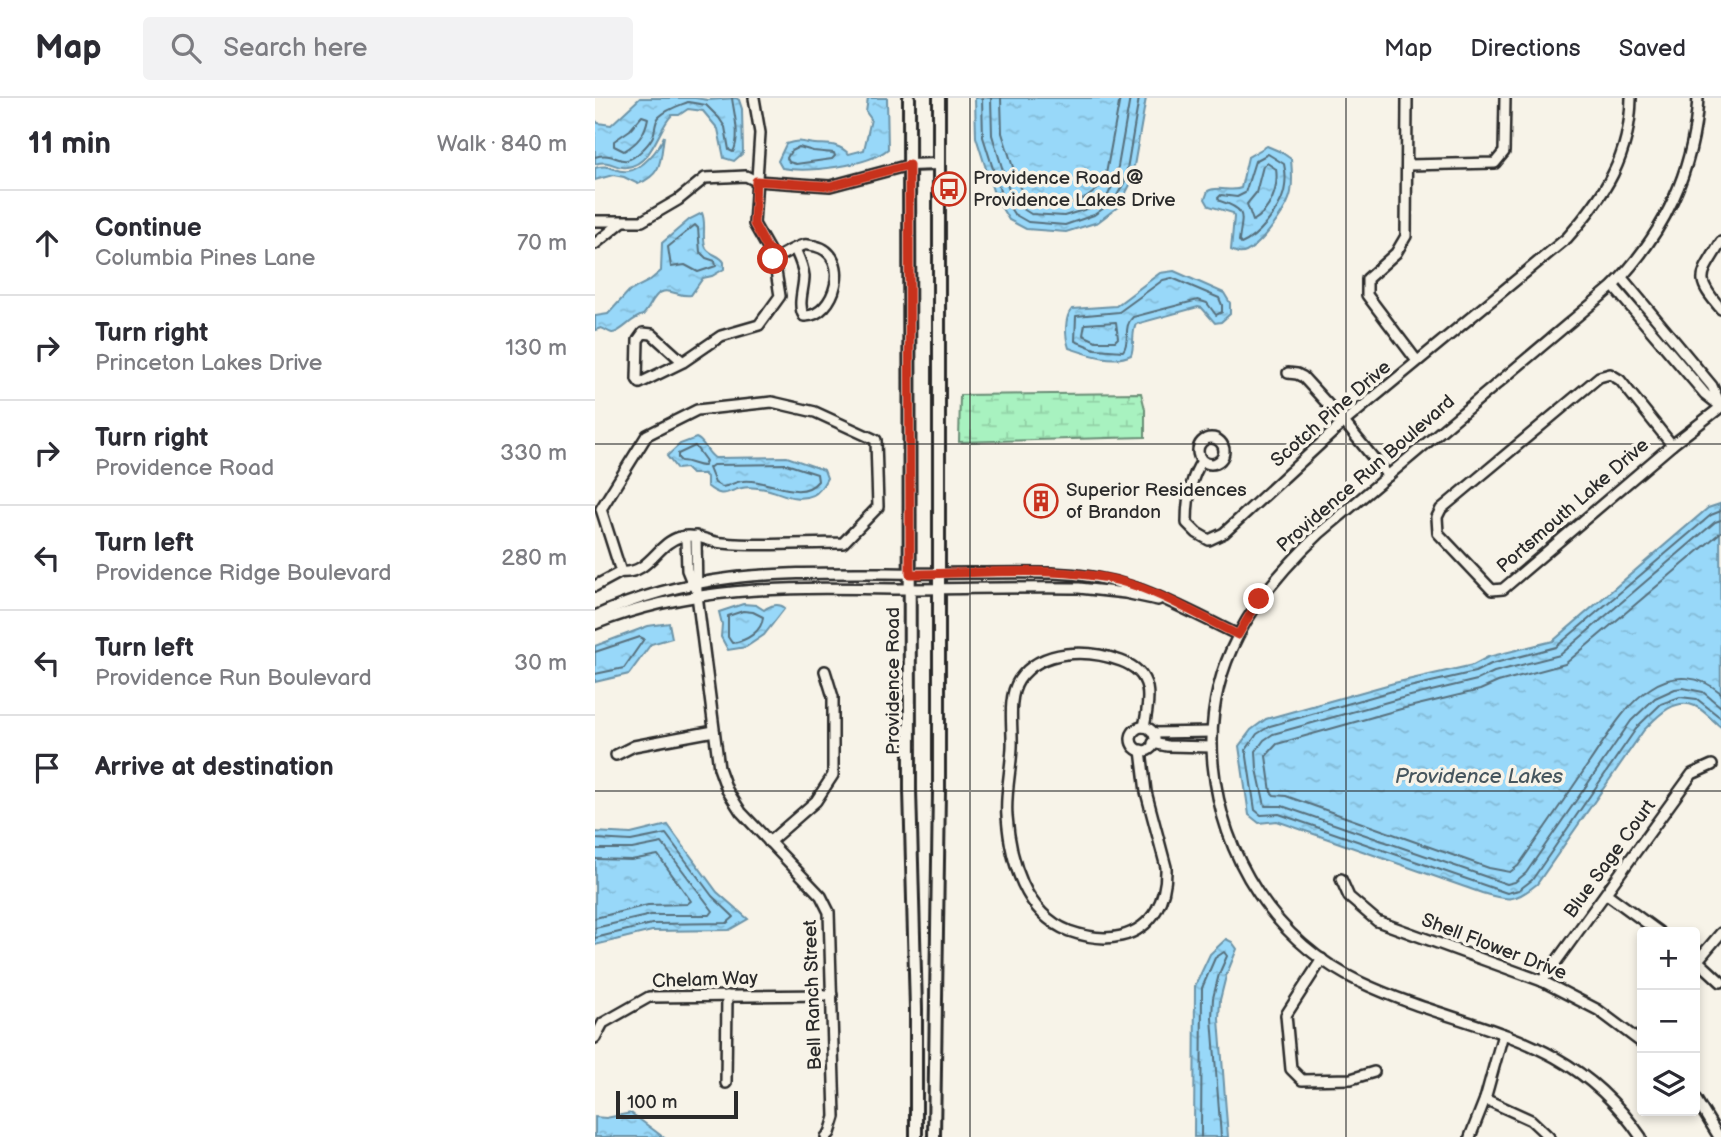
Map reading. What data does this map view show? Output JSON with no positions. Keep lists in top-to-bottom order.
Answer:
{
  "streets": {
    "main road": ["Providence Road"],
    "street": [
      "Scotch Pine Drive",
      "Providence Run Boulevard",
      "Portsmouth Lake Drive",
      "Blue Sage Court",
      "Shell Flower Drive",
      "Chelam Way",
      "Bell Ranch Street"
    ]
  },
  "crossings": [
    ["Blue Sage Court", "Shell Flower Drive"],
    ["Chelam Way", "Bell Ranch Street"]
  ],
  "water": ["Providence Lakes"],
  "places": {
    "bus stop": ["Providence Road @ Providence Lakes Drive"],
    "building": ["Superior Residences of Brandon"]
  },
  "scale_bar": "100 m",
  "page": {
    "header": "Map",
    "search": "Search here",
    "nav": ["Map", "Directions", "Saved"],
    "heading": ["11 min", "Walk · 840 m"],
    "list": [
      ["Continue", "Columbia Pines Lane", "70 m"],
      ["Turn right", "Princeton Lakes Drive", "130 m"],
      ["Turn right", "Providence Road", "330 m"],
      ["Turn left", "Providence Ridge Boulevard", "280 m"],
      ["Turn left", "Providence Run Boulevard", "30 m"],
      "Arrive at destination"
    ],
    "map_buttons": ["+", "−"],
    "scale": "100 m"
  }
}
